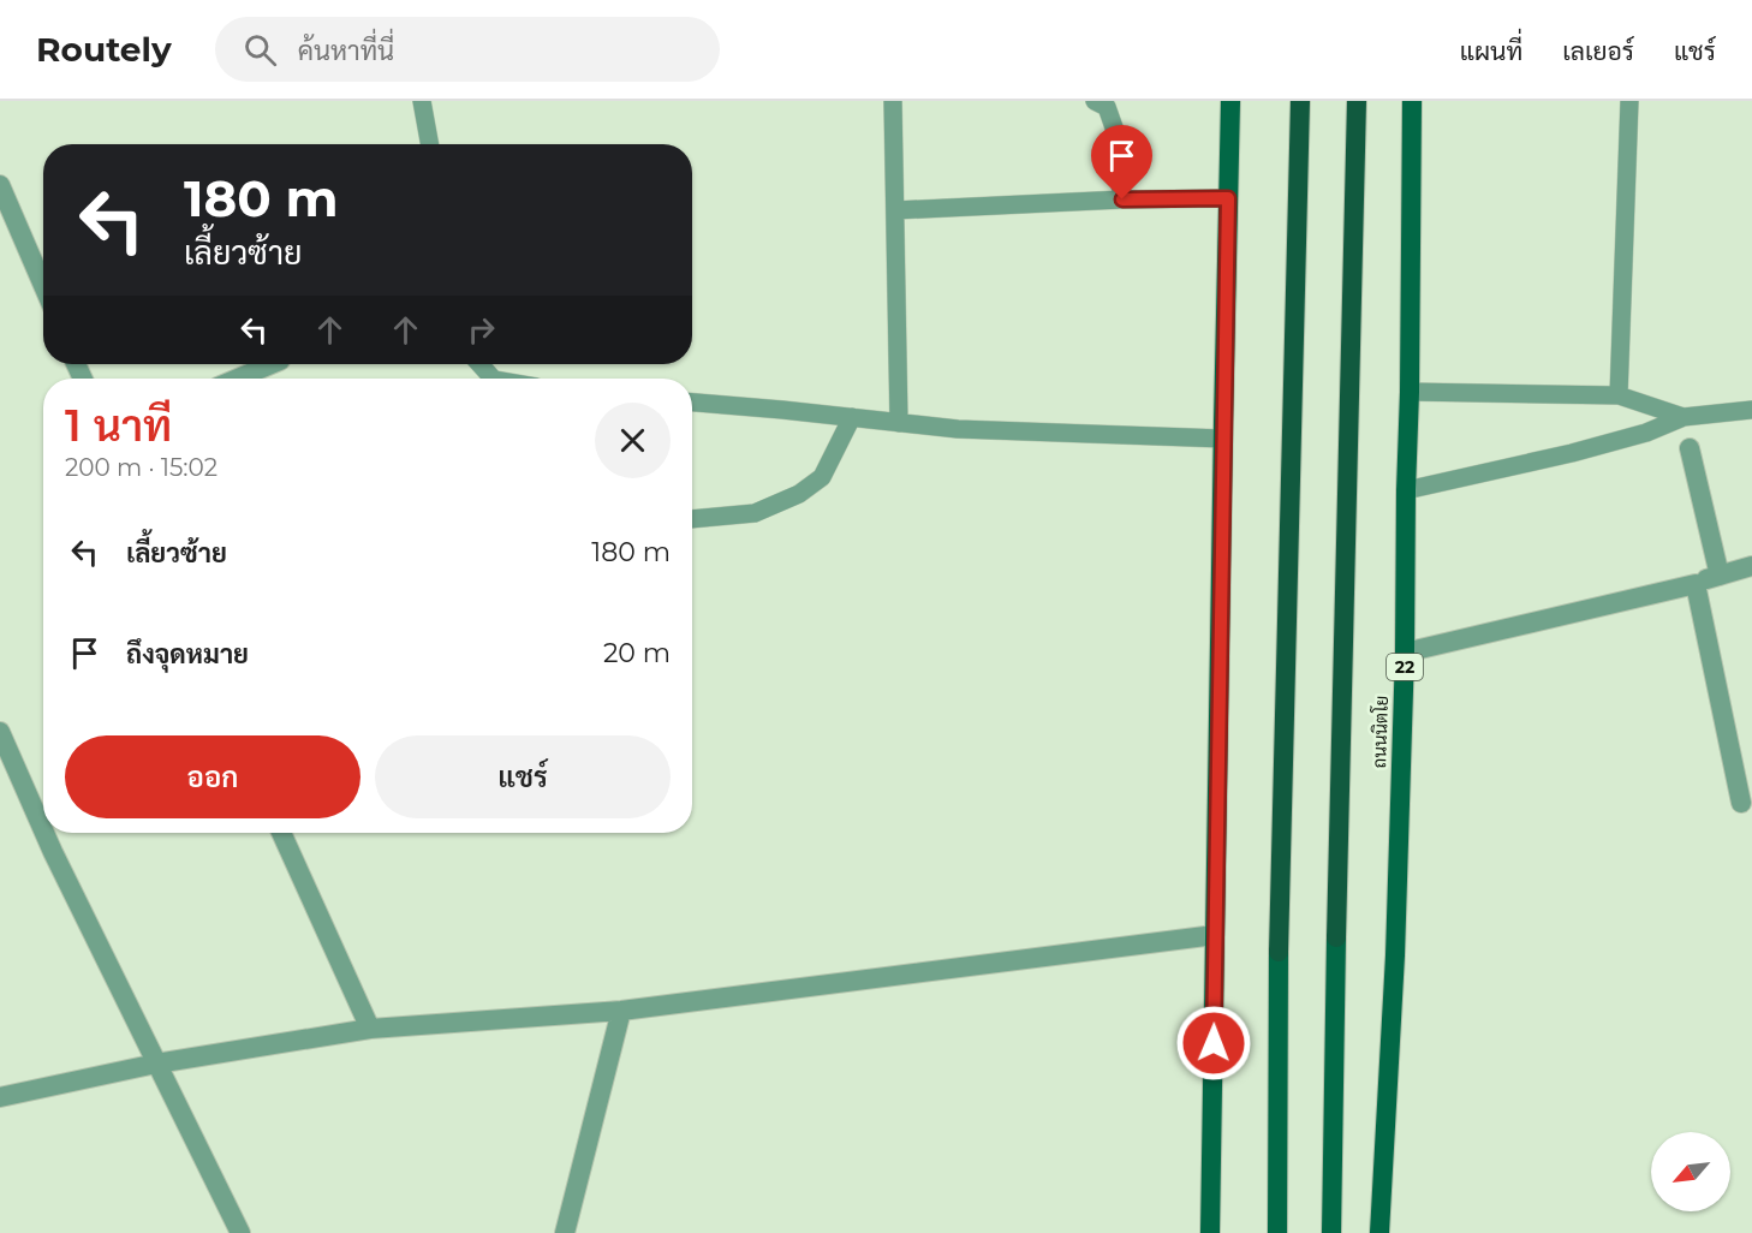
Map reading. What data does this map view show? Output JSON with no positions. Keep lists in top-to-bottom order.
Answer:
{
  "streets": {
    "main road": ["22", "ถนนนิตโย"]
  },
  "north": "bottom left",
  "page": {
    "header": "Routely",
    "search": "ค้นหาที่นี่",
    "nav": ["แผนที่", "เลเยอร์", "แชร์"],
    "turn": ["180 m", "เลี้ยวซ้าย"],
    "heading": ["1 นาที", "200 m · 15:02"],
    "list": [
      {
        "name": "เลี้ยวซ้าย",
        "value": "180 m"
      },
      {
        "name": "ถึงจุดหมาย",
        "value": "20 m"
      }
    ],
    "buttons": ["ออก", "แชร์"]
  }
}
